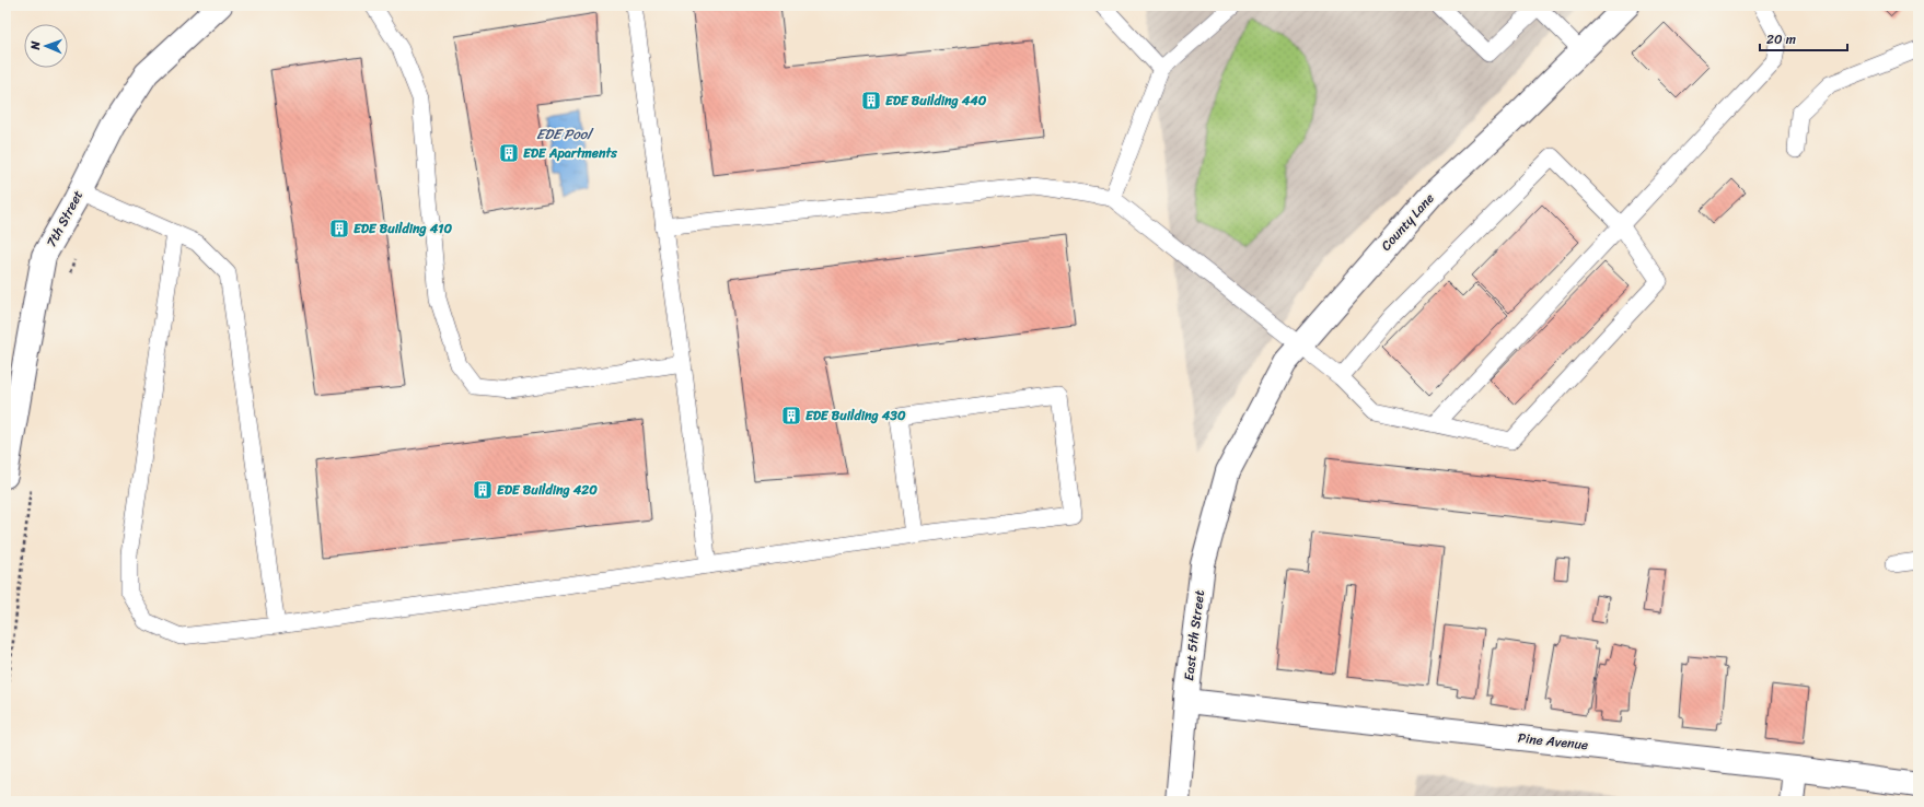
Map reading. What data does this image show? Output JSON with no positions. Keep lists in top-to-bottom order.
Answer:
{
  "streets": {
    "street": [
      "7th Street",
      "County Lane",
      "East 5th Street",
      "Pine Avenue"
    ]
  },
  "crossings": [
    ["County Lane", "East 5th Street"],
    ["East 5th Street", "Pine Avenue"]
  ],
  "water": ["EDE Pool"],
  "places": {
    "building": [
      "EDE Building 440",
      "EDE Apartments",
      "EDE Building 410",
      "EDE Building 430",
      "EDE Building 420"
    ]
  },
  "scale_bar": "20 m",
  "north": "left"
}
